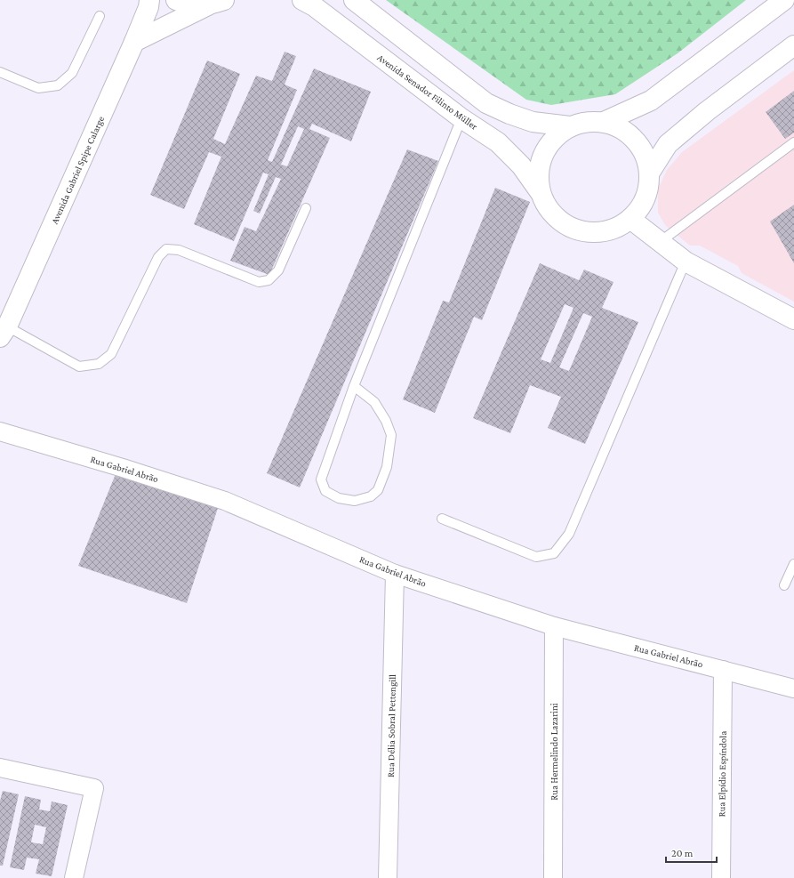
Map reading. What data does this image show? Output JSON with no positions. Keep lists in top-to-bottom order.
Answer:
{
  "streets": {
    "main road": ["Avenida Senador Filinto Müller", "Avenida Gabriel Spipe Calarge"],
    "street": [
      "Rua Gabriel Abrão",
      "Rua Délia Sobral Pettengill",
      "Rua Hermelindo Lazarini",
      "Rua Elpídio Espíndola"
    ]
  },
  "crossings": [
    ["Rua Gabriel Abrão", "Rua Délia Sobral Pettengill"],
    ["Rua Gabriel Abrão", "Rua Hermelindo Lazarini"],
    ["Rua Gabriel Abrão", "Rua Elpídio Espíndola"]
  ],
  "scale_bar": "20 m"
}
